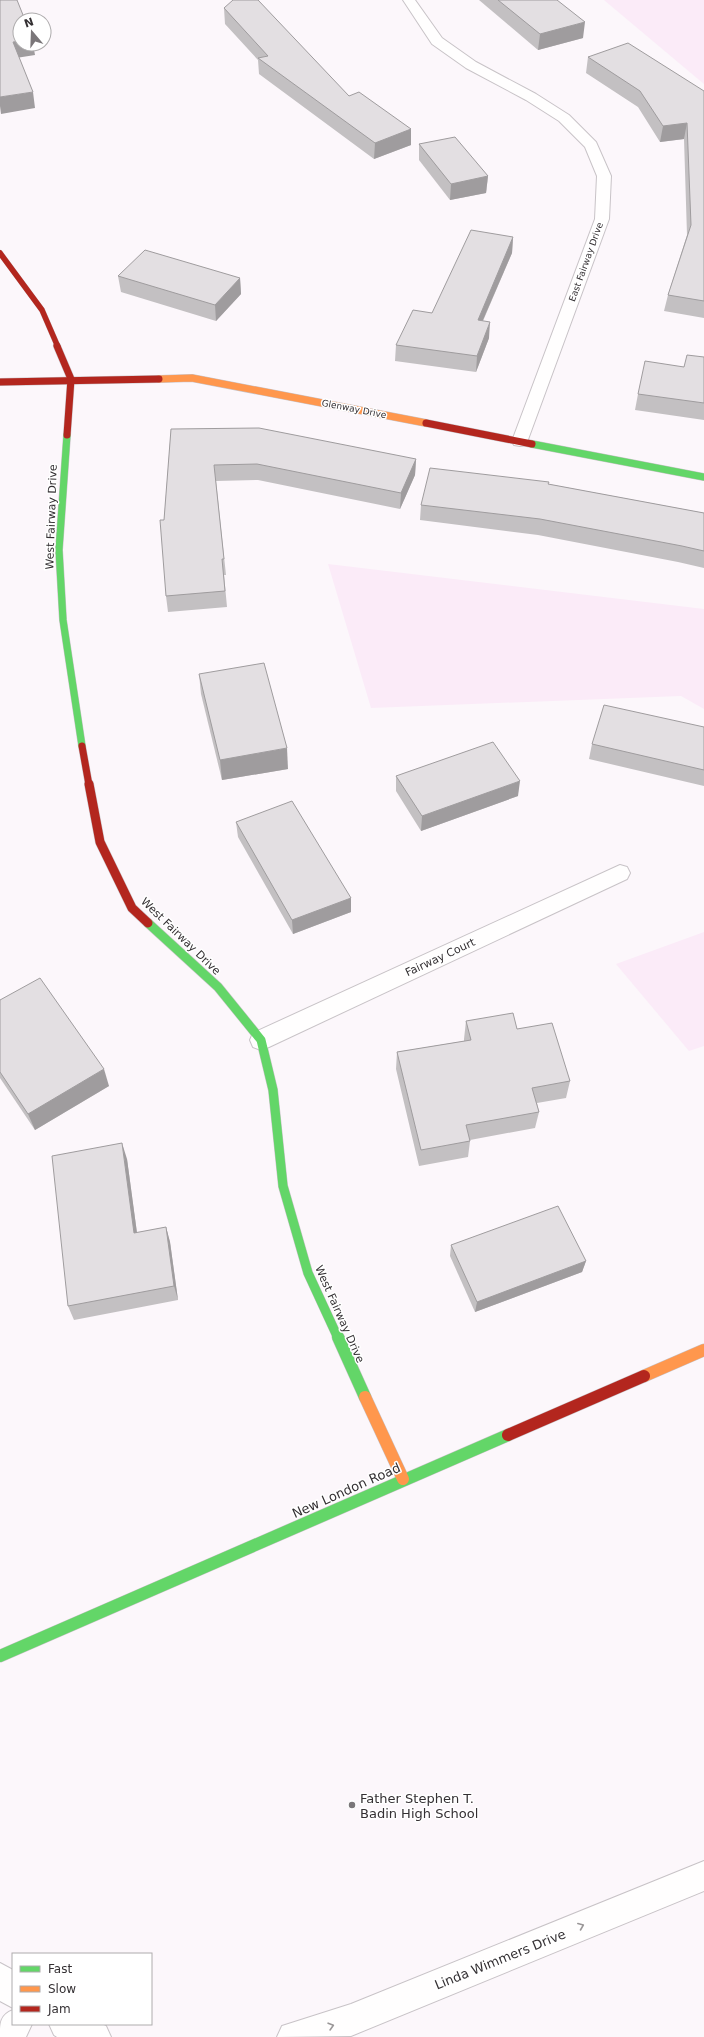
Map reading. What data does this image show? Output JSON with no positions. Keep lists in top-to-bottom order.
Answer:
{
  "streets": {
    "street": [
      "East Fairway Drive",
      "Glenway Drive",
      "West Fairway Drive",
      "Fairway Court",
      "New London Road",
      "Linda Wimmers Drive"
    ]
  },
  "crossings": [
    ["East Fairway Drive", "Glenway Drive"],
    ["Glenway Drive", "West Fairway Drive"],
    ["West Fairway Drive", "Fairway Court"],
    ["West Fairway Drive", "New London Road"]
  ],
  "one_way": ["Linda Wimmers Drive"],
  "places": ["Father Stephen T. Badin High School"],
  "legend": ["Fast", "Slow", "Jam"],
  "north": "top"
}
